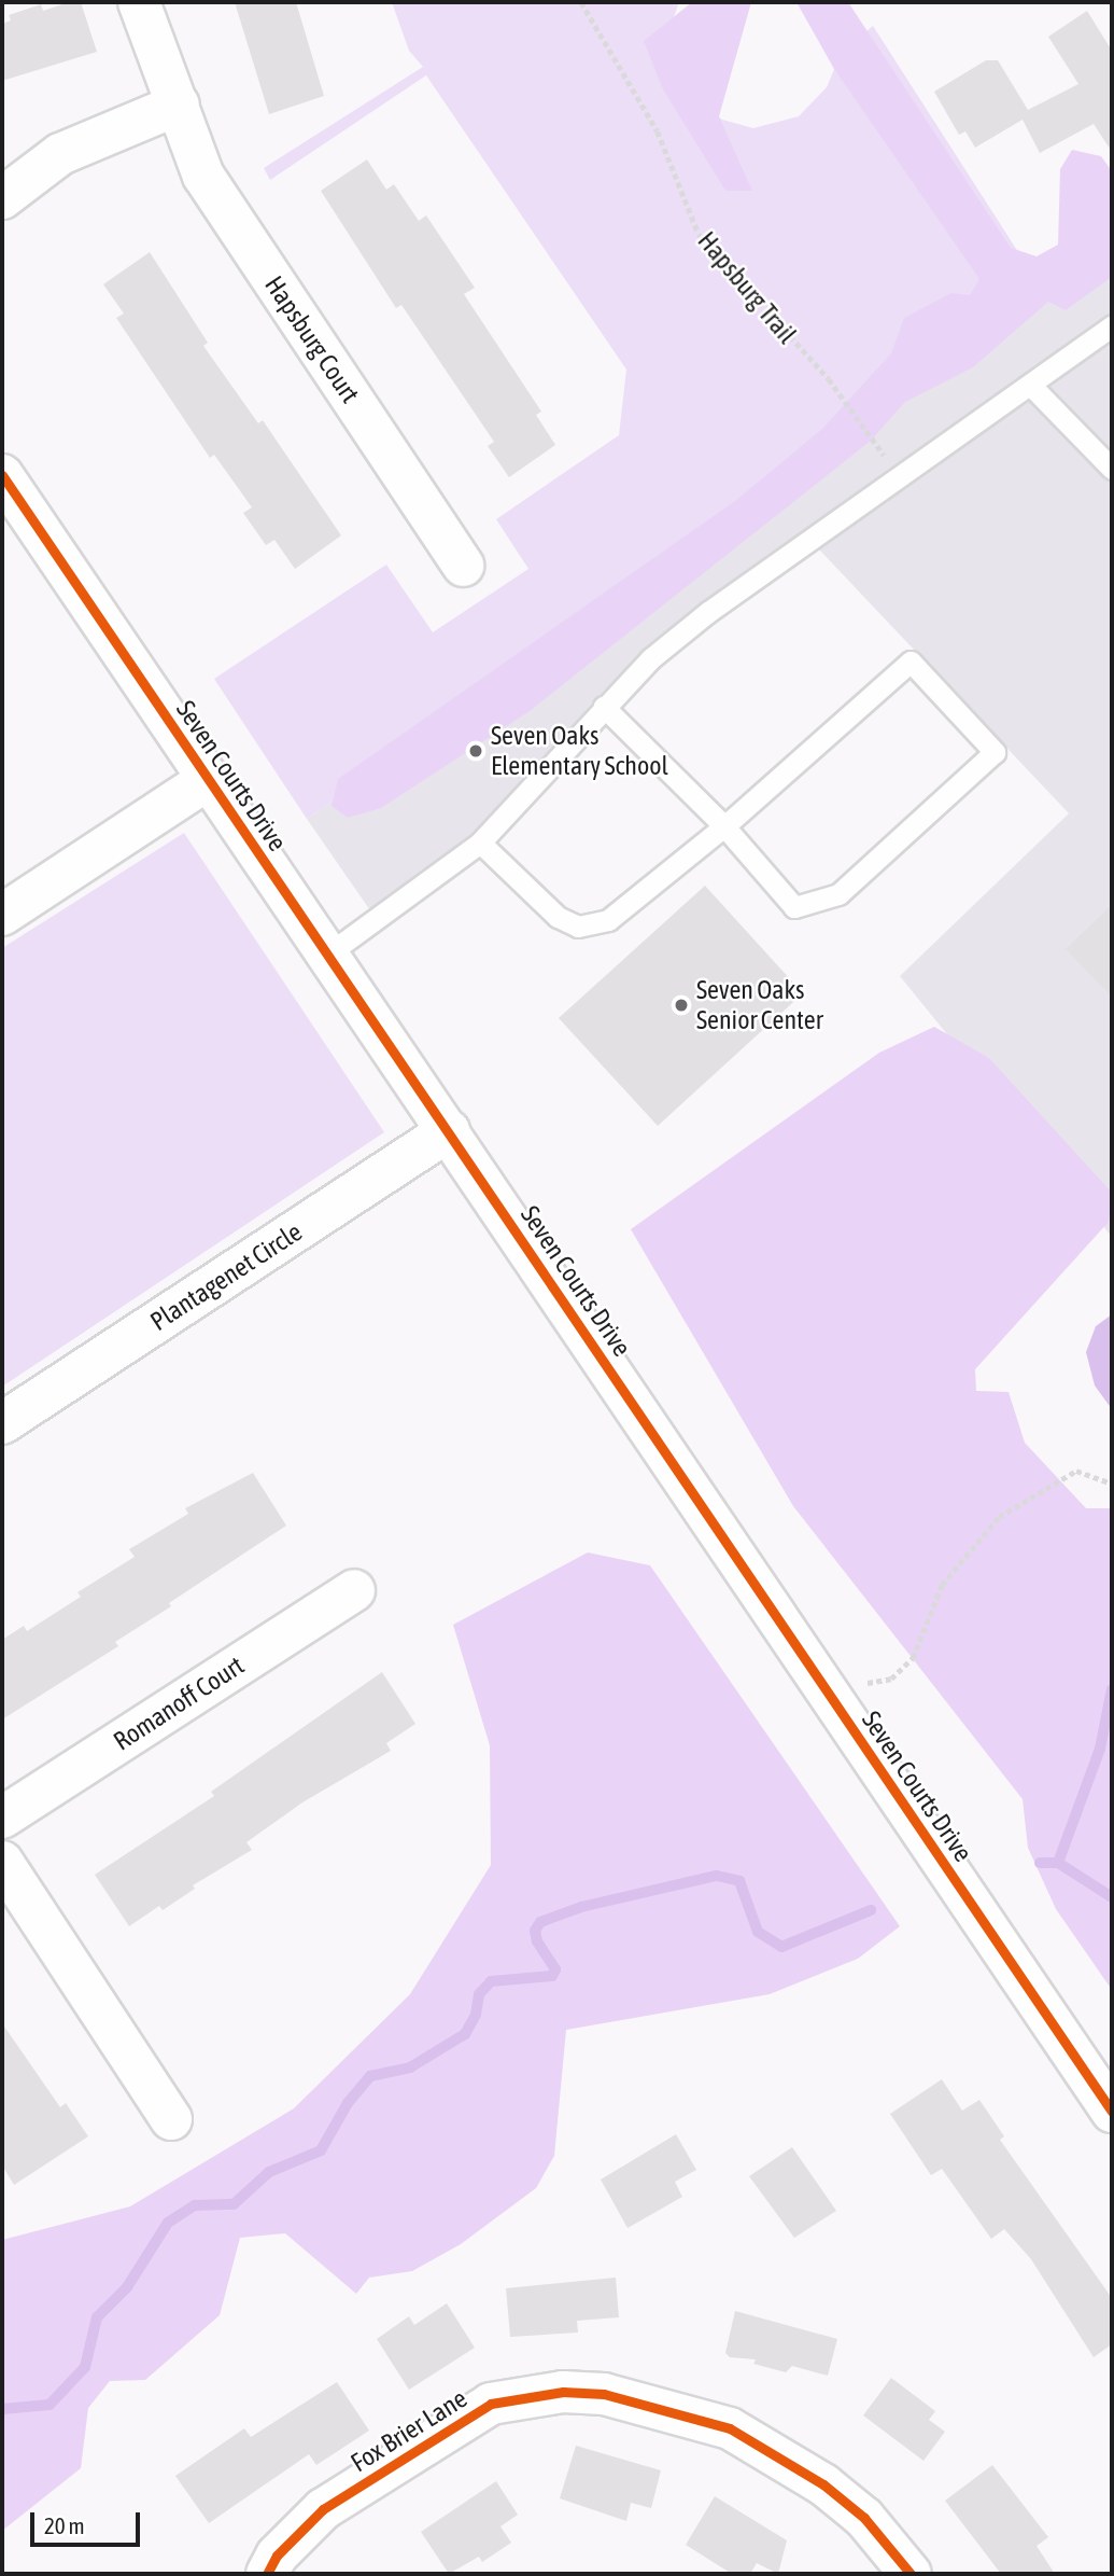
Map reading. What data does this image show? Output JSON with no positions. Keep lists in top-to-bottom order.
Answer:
{
  "streets": {
    "street": [
      "Hapsburg Court",
      "Seven Courts Drive",
      "Plantagenet Circle",
      "Romanoff Court",
      "Fox Brier Lane"
    ],
    "path": ["Hapsburg Trail"]
  },
  "crossings": [
    ["Seven Courts Drive", "Plantagenet Circle"]
  ],
  "places": ["Seven Oaks Elementary School", "Seven Oaks Senior Center"],
  "scale_bar": "20 m"
}
